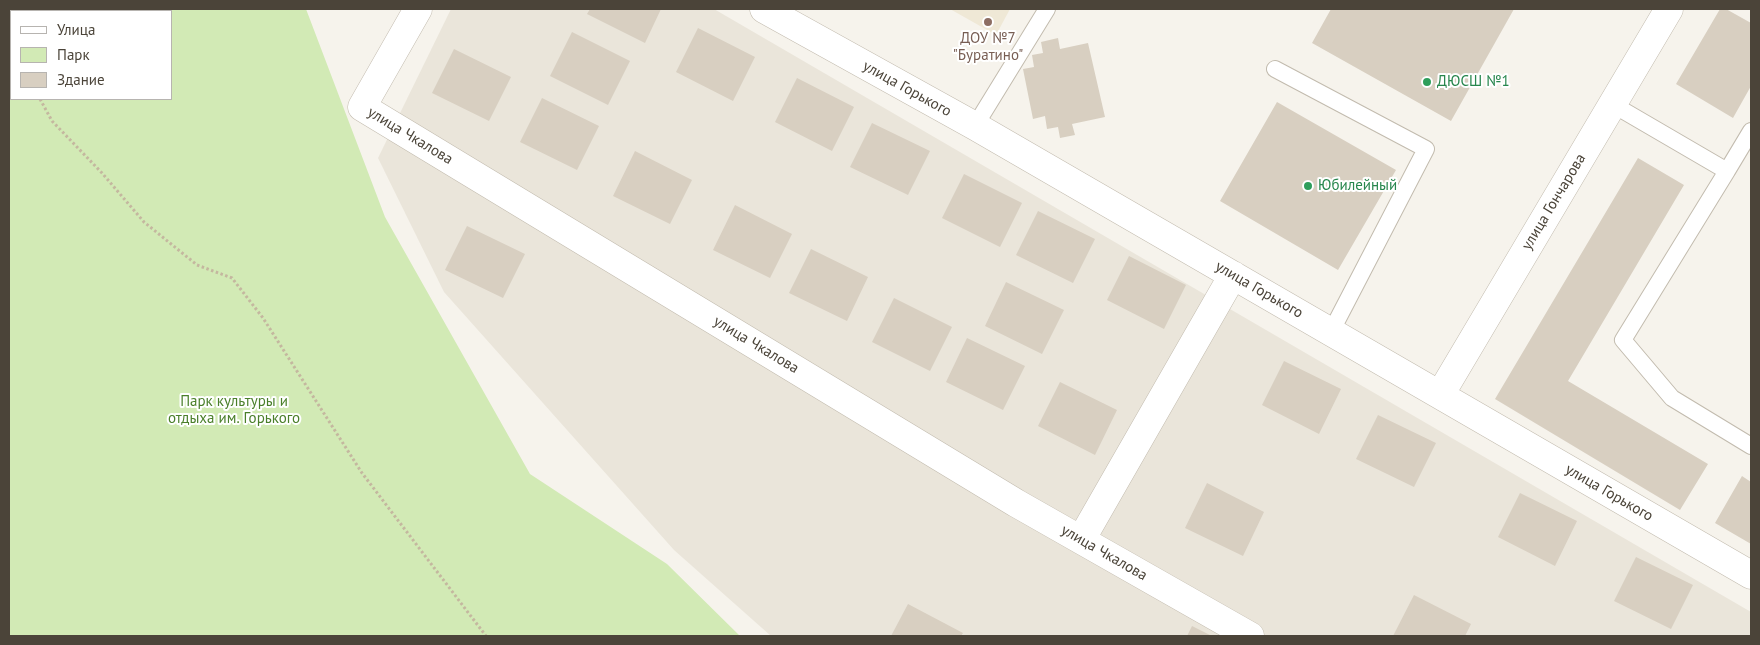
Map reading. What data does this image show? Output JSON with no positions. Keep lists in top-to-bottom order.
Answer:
{
  "streets": {
    "street": ["улица Горького", "улица Чкалова", "улица Гончарова"]
  },
  "crossings": [
    ["улица Горького", "улица Гончарова"]
  ],
  "parks": ["Парк культуры и отдыха им. Горького"],
  "places": ["ДОУ №7 \"Буратино\"", "ДЮСШ №1", "Юбилейный"],
  "legend": ["Улица", "Парк", "Здание"]
}
